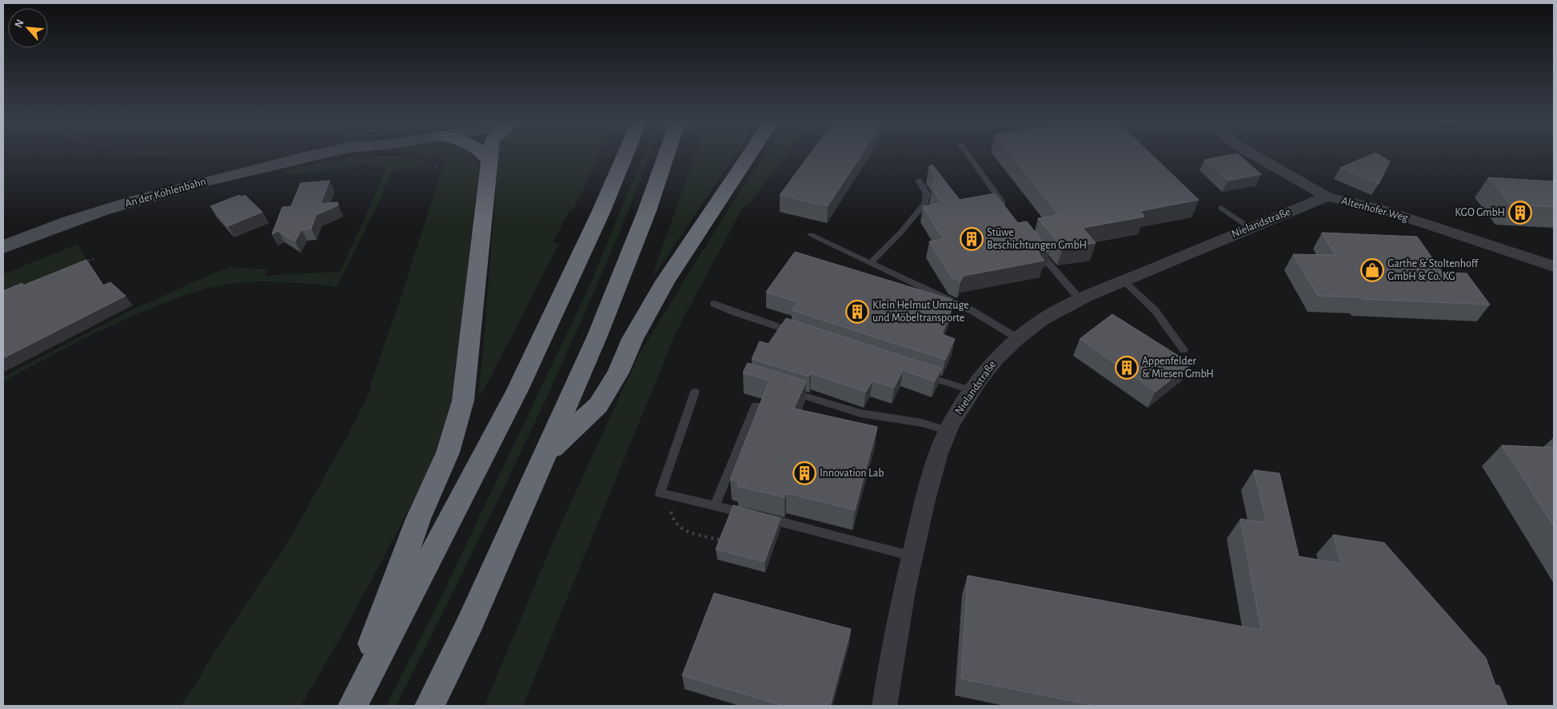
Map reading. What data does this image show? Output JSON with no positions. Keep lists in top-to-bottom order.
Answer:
{
  "streets": {
    "main road": ["An der Kohlenbahn"],
    "street": ["Altenhofer Weg", "Nielandstraße"]
  },
  "crossings": [
    ["Altenhofer Weg", "Nielandstraße"]
  ],
  "places": {
    "building": [
      "KGO GmbH",
      "Stüwe Beschichtungen GmbH",
      "Klein Helmut Umzüge und Möbeltransporte",
      "Appenfelder & Miesen GmbH",
      "Innovation Lab"
    ],
    "shop": ["Garthe & Stoltenhoff GmbH & Co. KG"]
  },
  "north": "top left"
}
